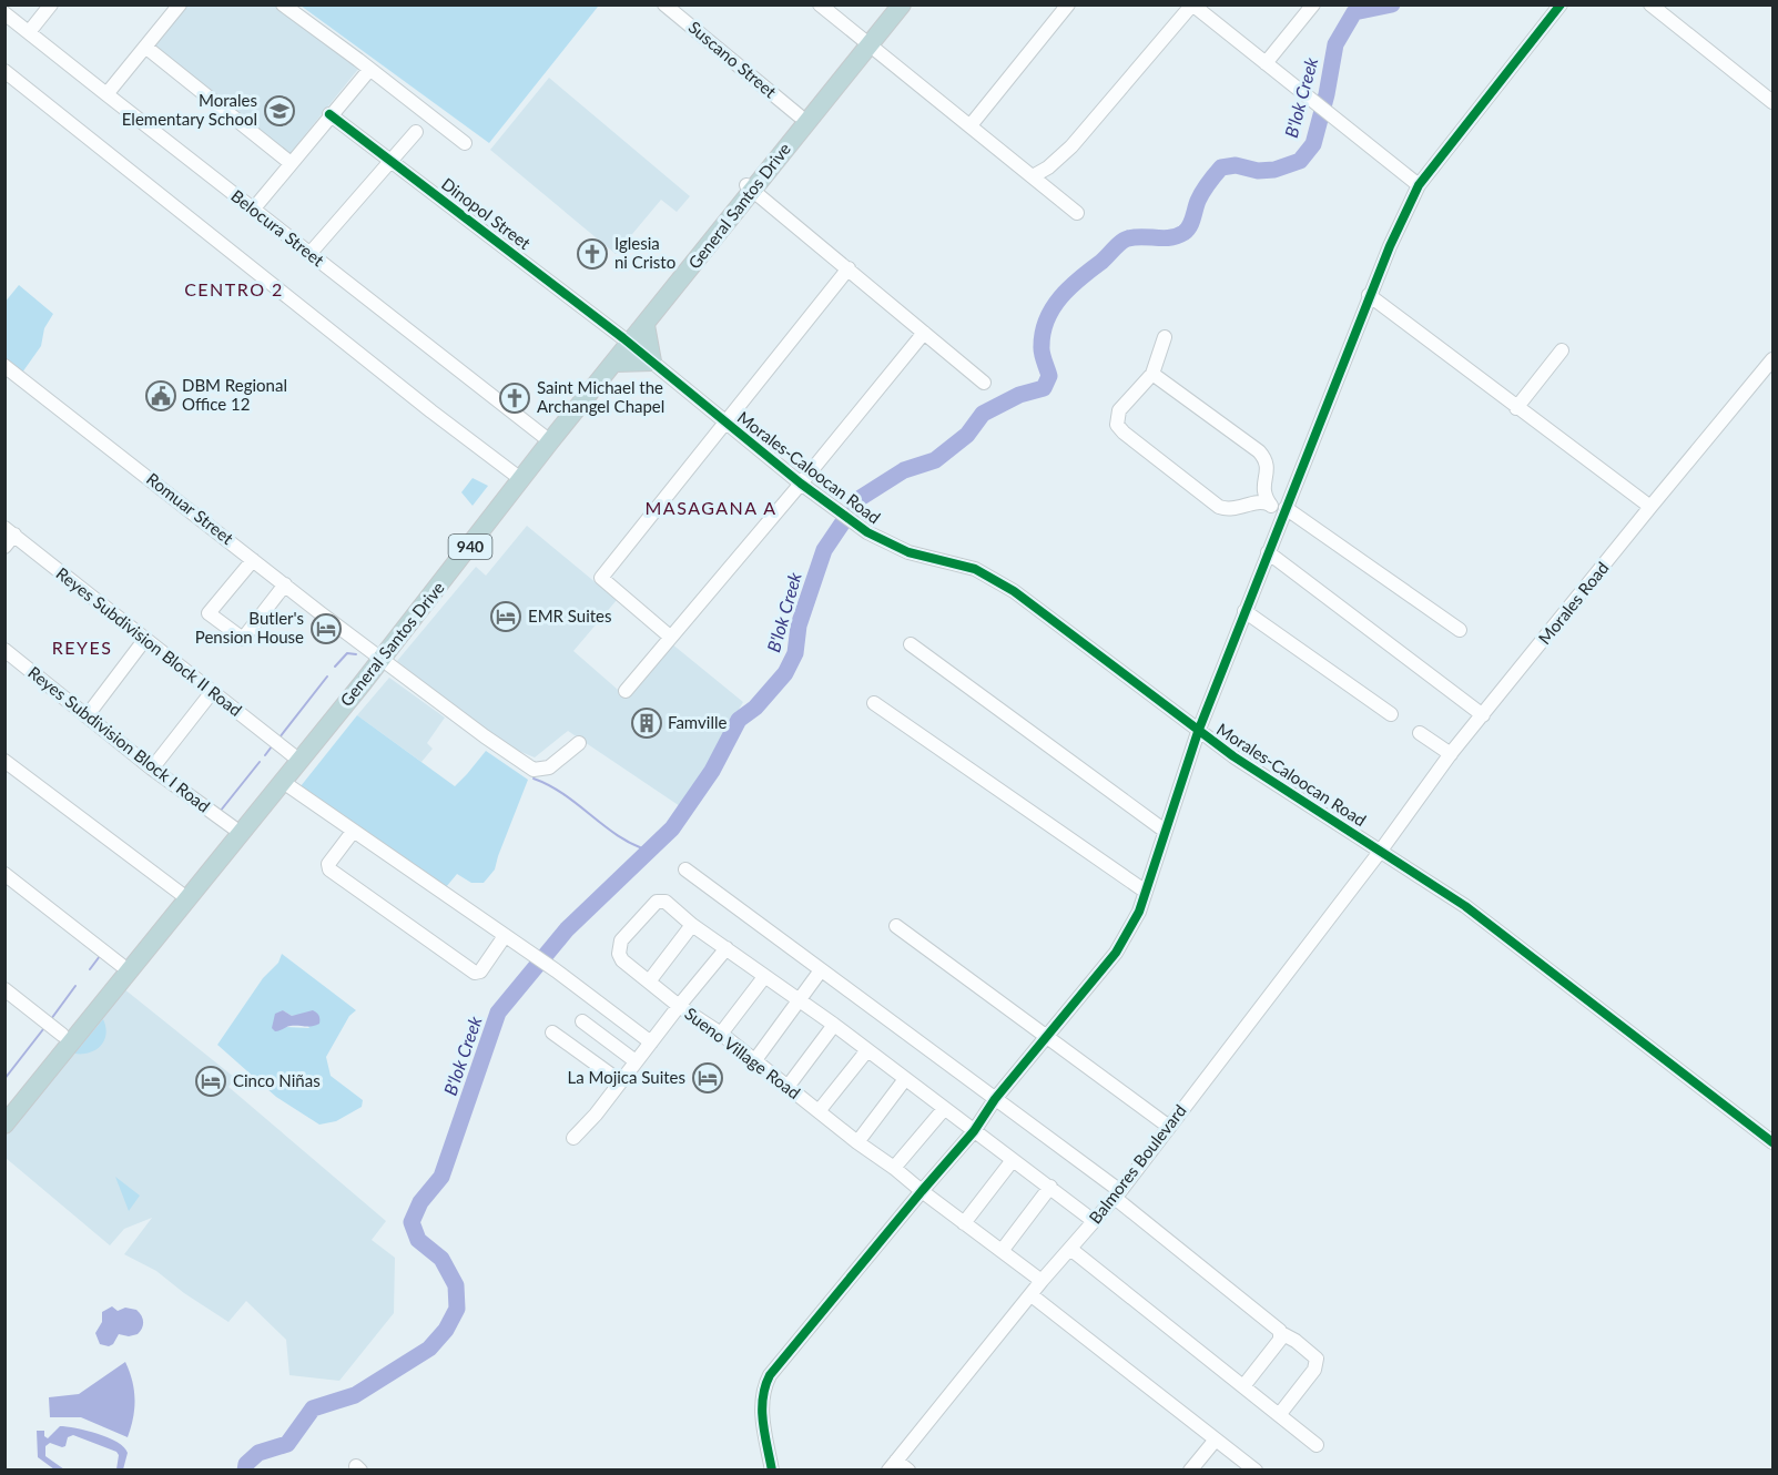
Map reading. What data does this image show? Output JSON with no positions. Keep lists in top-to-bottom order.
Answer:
{
  "streets": {
    "highway": ["General Santos Drive", "940"],
    "street": [
      "Suscano Street",
      "Dinopol Street",
      "Belocura Street",
      "Morales-Caloocan Road",
      "Romuar Street",
      "Morales Road",
      "Reyes Subdivision Block II Road",
      "Reyes Subdivision Block I Road",
      "Sueno Village Road",
      "Balmores Boulevard"
    ]
  },
  "crossings": [
    ["Suscano Street", "General Santos Drive"],
    ["General Santos Drive", "Dinopol Street"],
    ["General Santos Drive", "Belocura Street"],
    ["General Santos Drive", "Morales-Caloocan Road"],
    ["General Santos Drive", "Romuar Street"],
    ["General Santos Drive", "Reyes Subdivision Block II Road"],
    ["General Santos Drive", "Reyes Subdivision Block I Road"],
    ["Dinopol Street", "Morales-Caloocan Road"],
    ["Morales-Caloocan Road", "Morales Road"],
    ["Morales-Caloocan Road", "Balmores Boulevard"],
    ["Morales Road", "Balmores Boulevard"],
    ["Sueno Village Road", "Balmores Boulevard"]
  ],
  "districts": ["CENTRO 2", "MASAGANA A", "REYES"],
  "water": ["B'lok Creek"],
  "places": {
    "school or university": ["Morales Elementary School"],
    "church": ["Iglesia ni Cristo", "Saint Michael the Archangel Chapel"],
    "public building": ["DBM Regional Office 12"],
    "hotel": [
      "EMR Suites",
      "Butler's Pension House",
      "La Mojica Suites",
      "Cinco Niñas"
    ],
    "building": ["Famville"]
  }
}
